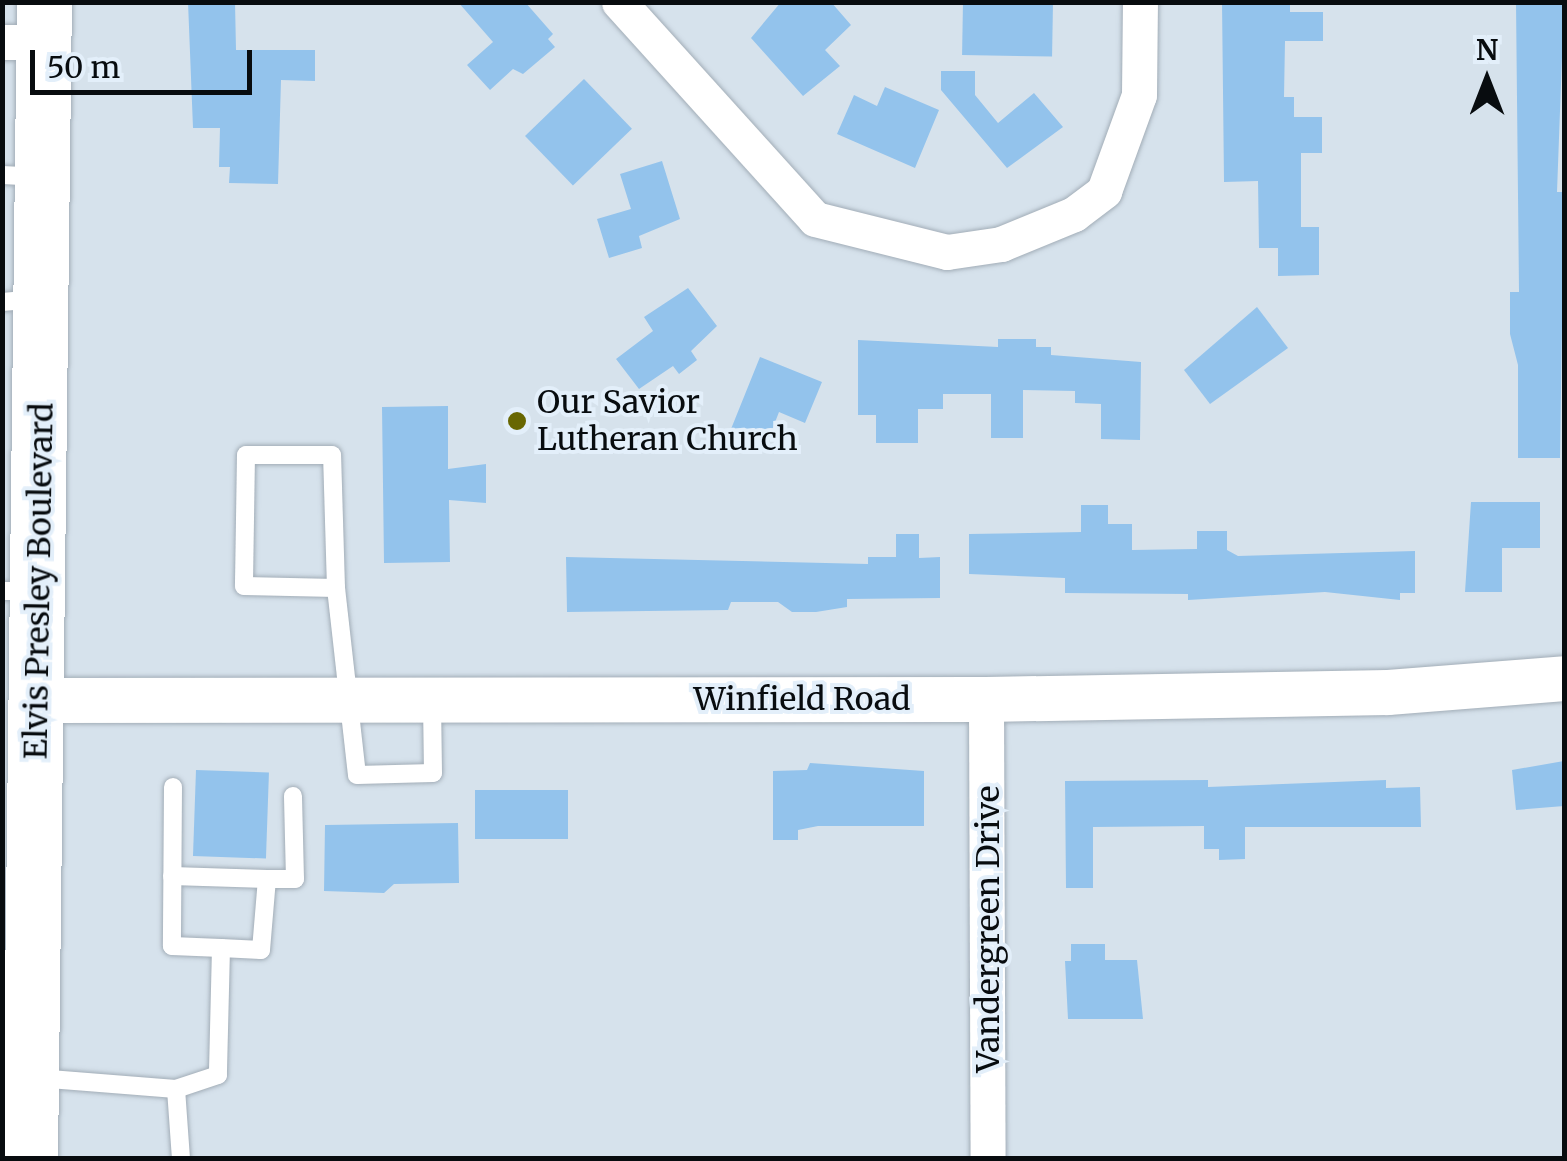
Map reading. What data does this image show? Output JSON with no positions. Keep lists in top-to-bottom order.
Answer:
{
  "streets": {
    "main road": ["Elvis Presley Boulevard"],
    "street": ["Winfield Road", "Vandergreen Drive"]
  },
  "crossings": [
    ["Elvis Presley Boulevard", "Winfield Road"],
    ["Winfield Road", "Vandergreen Drive"]
  ],
  "places": ["Our Savior Lutheran Church"],
  "scale_bar": "50 m",
  "north": "top"
}
